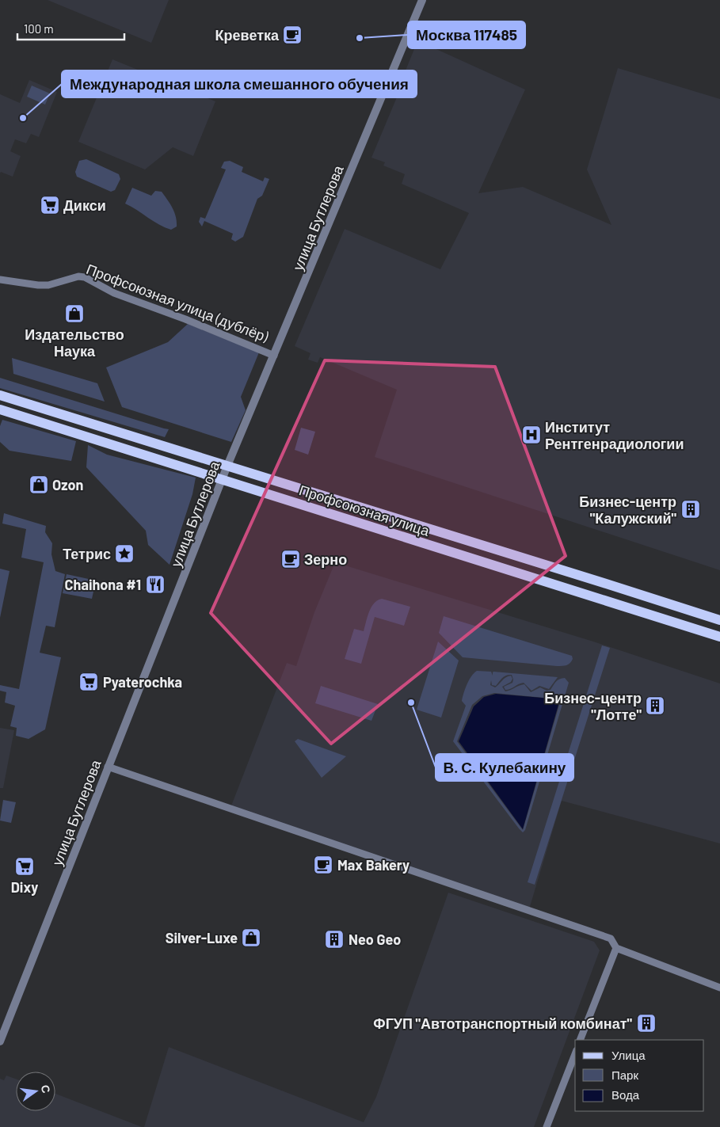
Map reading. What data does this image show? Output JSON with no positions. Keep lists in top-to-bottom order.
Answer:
{
  "streets": {
    "main road": ["Профсоюзная улица"],
    "street": ["улица Бутлерова", "Профсоюзная улица (дублёр)"]
  },
  "crossings": [
    ["улица Бутлерова", "Профсоюзная улица (дублёр)"],
    ["улица Бутлерова", "Профсоюзная улица"]
  ],
  "places": {
    "cafe": ["Креветка", "Зерно", "Max Bakery"],
    "other": ["Москва 117485", "Международная школа смешанного обучения", "В. С. Кулебакину"],
    "supermarket": ["Дикси", "Pyaterochka", "Dixy"],
    "shop": ["Издательство Наука", "Ozon", "Silver-Luxe"],
    "hospital": ["Институт Рентгенрадиологии"],
    "building": [
      "Бизнес-центр \"Калужский\"",
      "Бизнес-центр \"Лотте\"",
      "Neo Geo",
      "ФГУП \"Автотранспортный комбинат\""
    ],
    "place": ["Тетрис"],
    "restaurant": ["Chaihona #1"]
  },
  "legend": ["Улица", "Парк", "Вода"],
  "scale_bar": "100 m",
  "north": "right"
}
